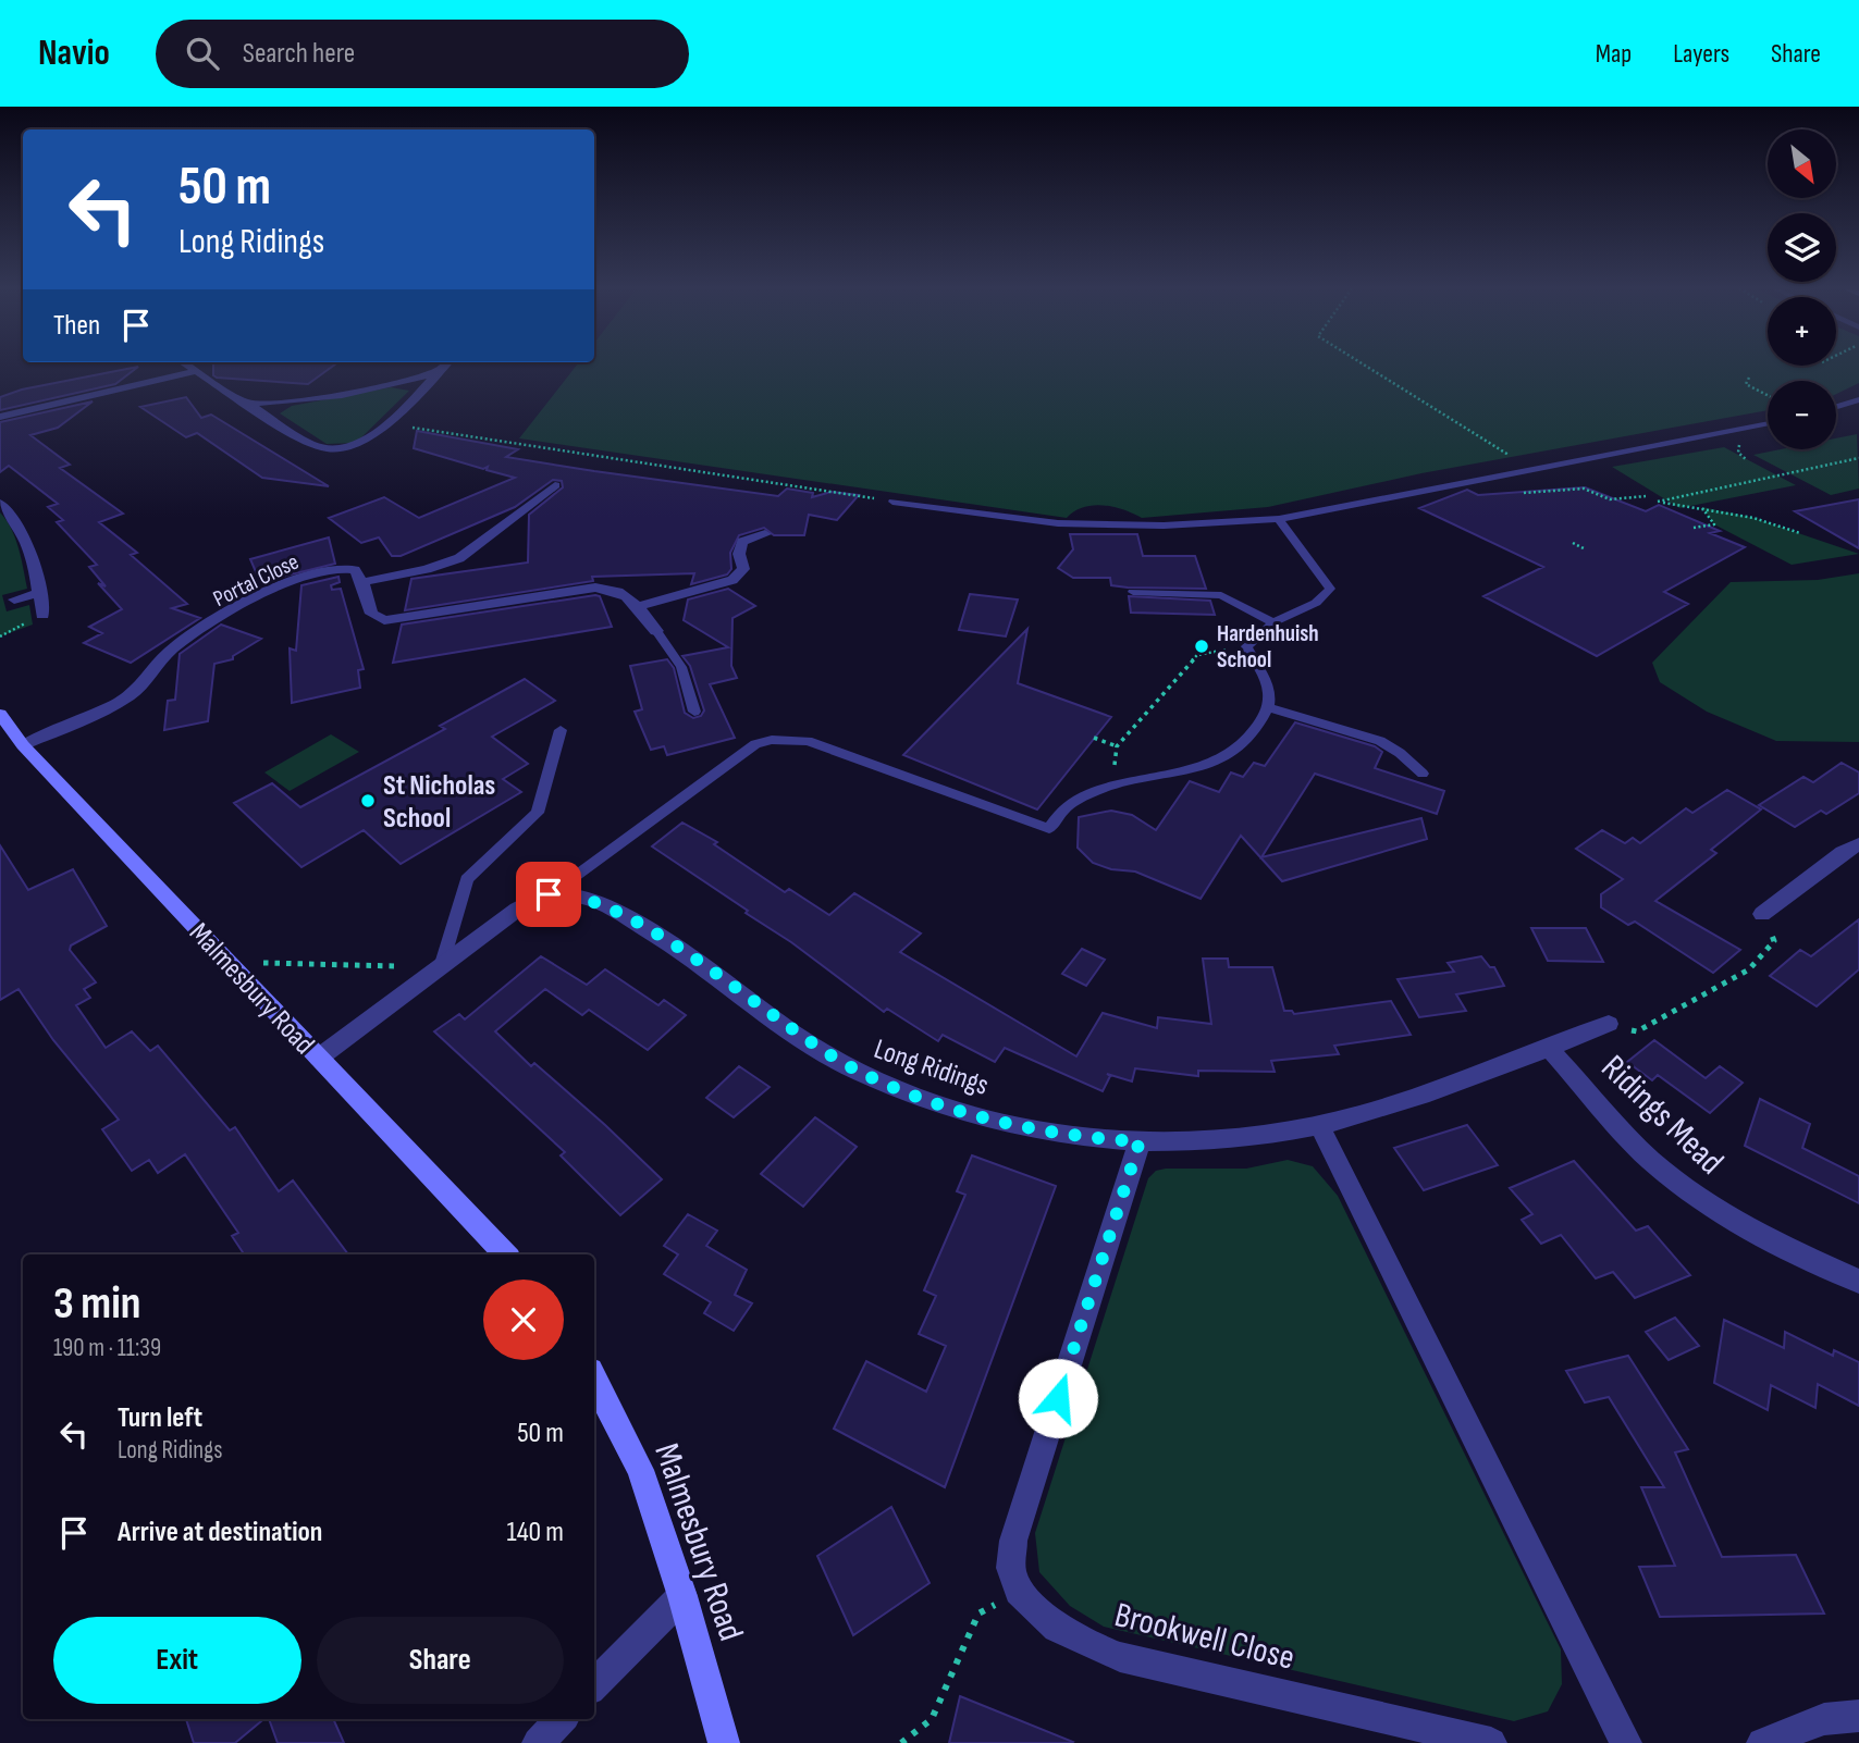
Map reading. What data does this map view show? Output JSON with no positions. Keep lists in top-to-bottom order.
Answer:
{
  "streets": {
    "main road": ["Malmesbury Road"],
    "street": [
      "Portal Close",
      "Long Ridings",
      "Ridings Mead",
      "Brookwell Close"
    ]
  },
  "crossings": [
    ["Portal Close", "Malmesbury Road"],
    ["Long Ridings", "Ridings Mead"]
  ],
  "places": ["Hardenhuish School", "St Nicholas School"],
  "north": "bottom right",
  "page": {
    "header": "Navio",
    "search": "Search here",
    "nav": ["Map", "Layers", "Share"],
    "map_buttons": ["+", "−"],
    "turn": ["50 m", "Long Ridings"],
    "then": "Then",
    "heading": ["3 min", "190 m · 11:39"],
    "list": [
      {
        "name": "Turn left",
        "note": "Long Ridings",
        "value": "50 m"
      },
      {
        "name": "Arrive at destination",
        "value": "140 m"
      }
    ],
    "buttons": ["Exit", "Share"]
  }
}
